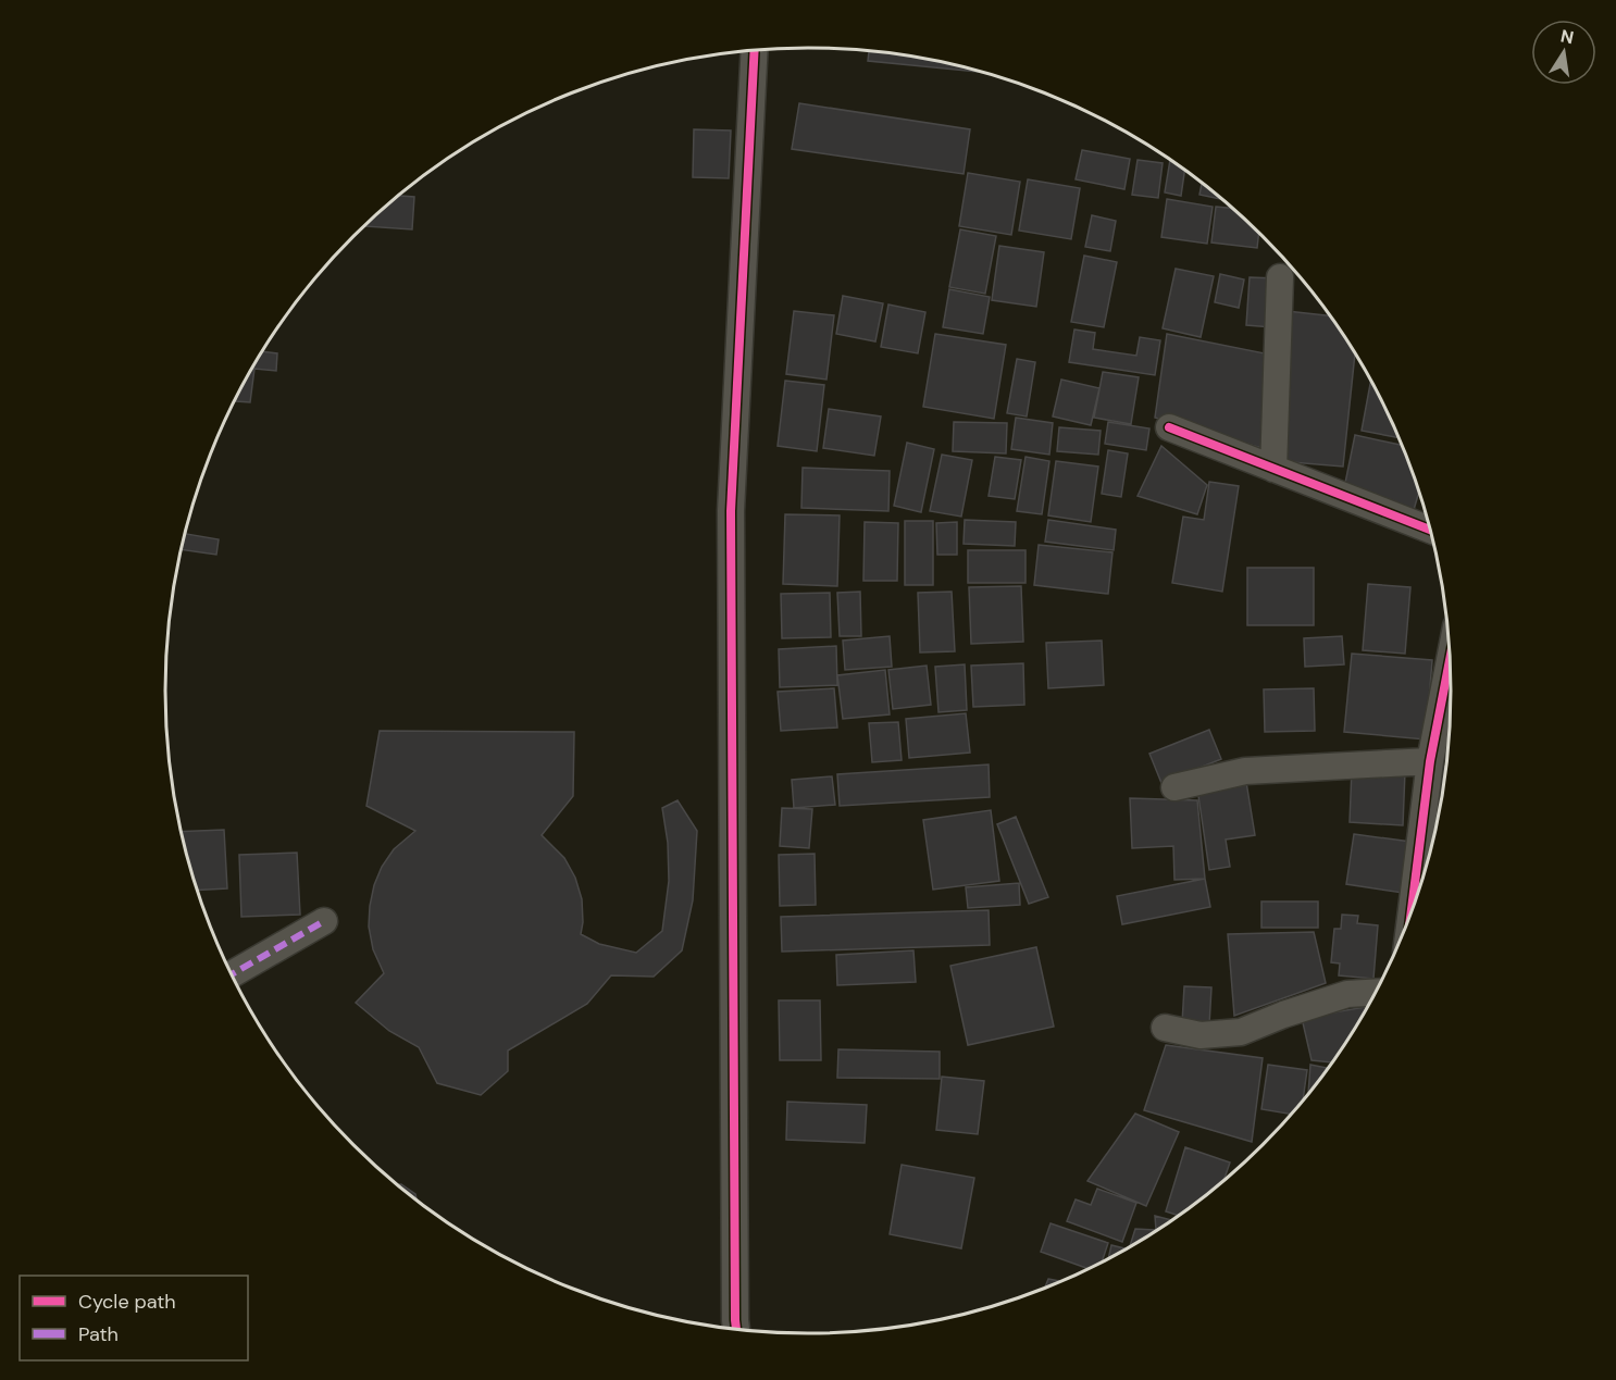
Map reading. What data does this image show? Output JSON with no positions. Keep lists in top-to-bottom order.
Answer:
{
  "legend": ["Cycle path", "Path"],
  "north": "top"
}
